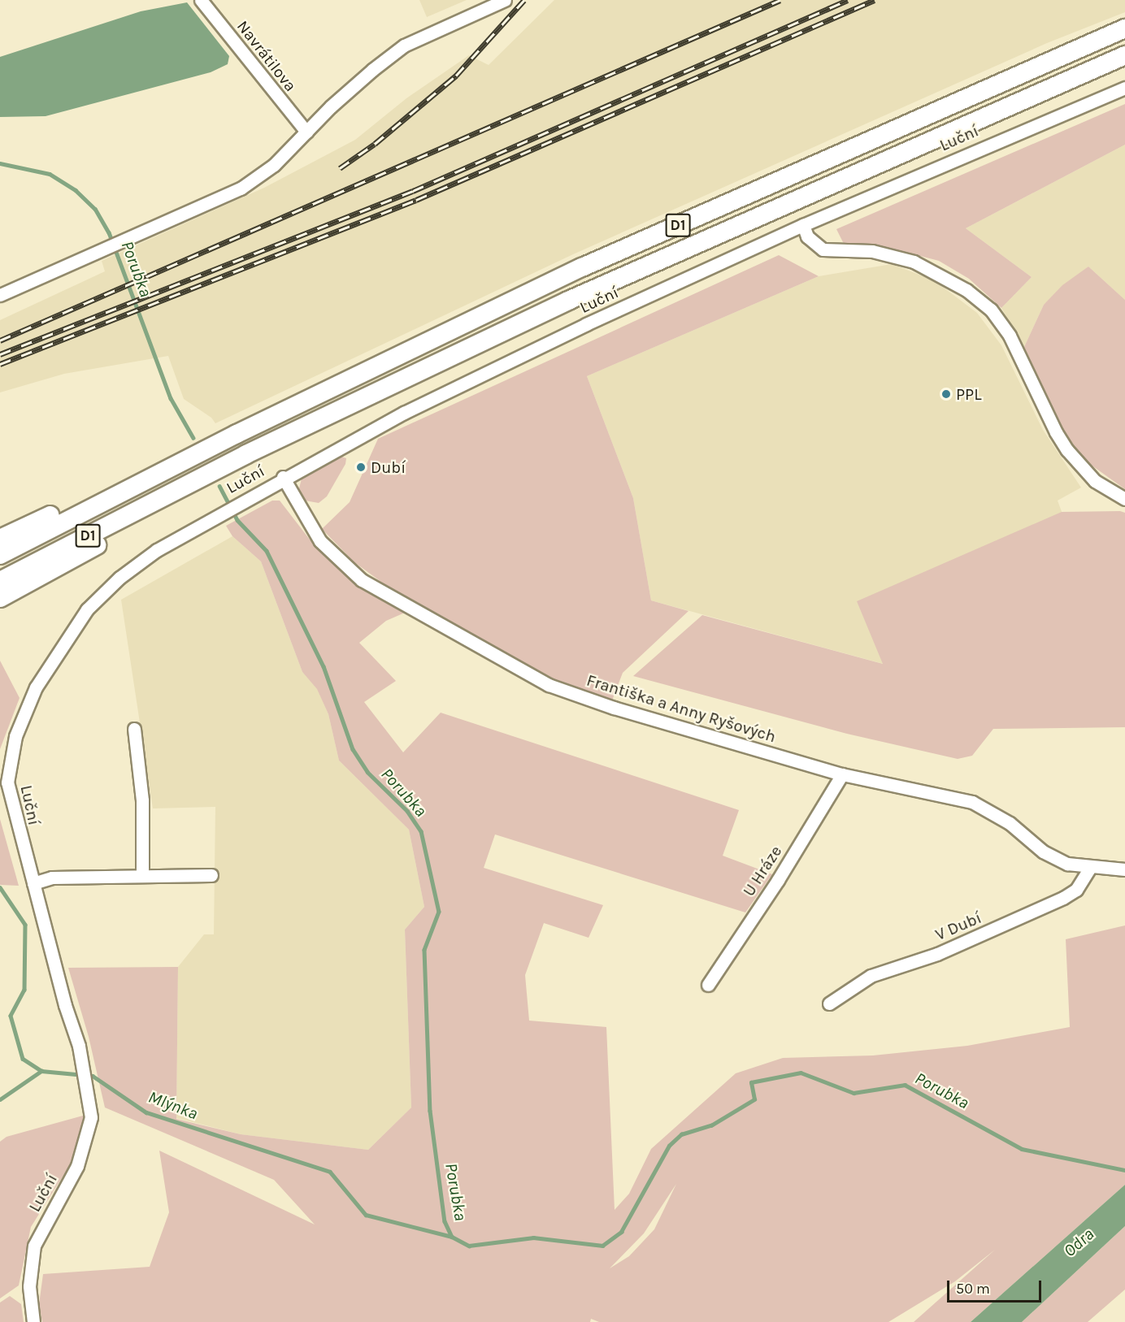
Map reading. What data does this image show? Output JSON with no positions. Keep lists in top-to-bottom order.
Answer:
{
  "streets": {
    "highway": ["D1"],
    "street": [
      "Navrátilova",
      "Luční",
      "Františka a Anny Ryšových",
      "U Hráze",
      "V Dubí"
    ]
  },
  "crossings": [
    ["Luční", "Františka a Anny Ryšových"],
    ["Františka a Anny Ryšových", "U Hráze"],
    ["Františka a Anny Ryšových", "V Dubí"]
  ],
  "water": ["Porubka", "Mlýnka", "Odra"],
  "places": ["PPL", "Dubí"],
  "scale_bar": "50 m"
}
